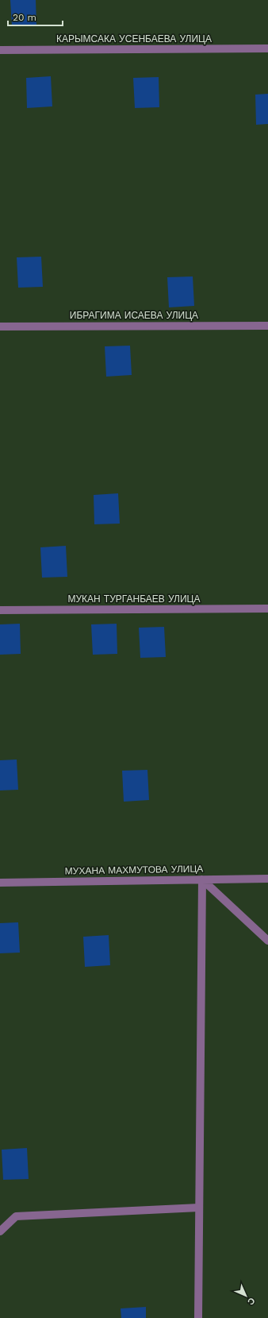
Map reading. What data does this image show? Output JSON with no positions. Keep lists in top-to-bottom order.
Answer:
{
  "streets": {
    "street": [
      "КАРЫМСАКА УСЕНБАЕВА УЛИЦА",
      "ИБРАГИМА ИСАЕВА УЛИЦА",
      "МУКАН ТУРГАНБАЕВ УЛИЦА",
      "МУХАНА МАХМУТОВА УЛИЦА"
    ]
  },
  "scale_bar": "20 m",
  "north": "bottom right"
}
